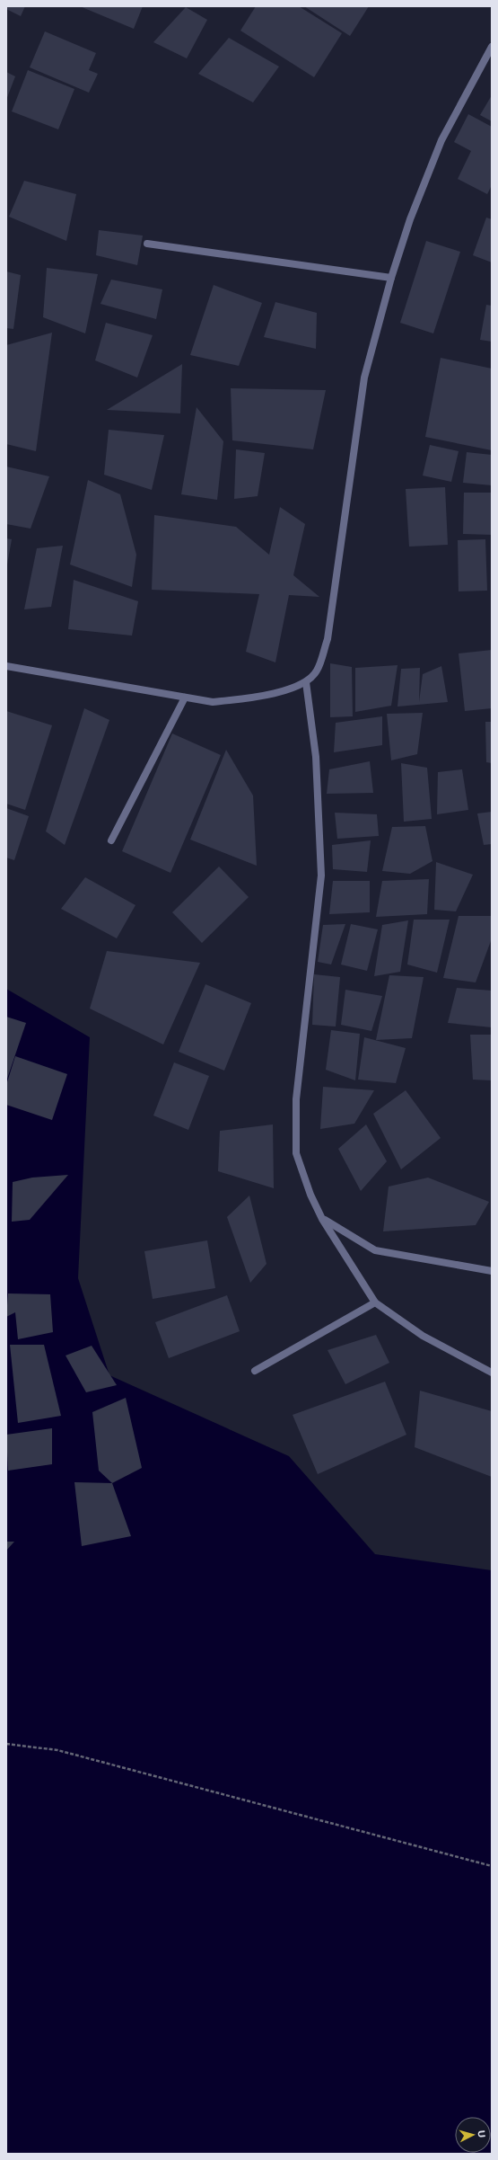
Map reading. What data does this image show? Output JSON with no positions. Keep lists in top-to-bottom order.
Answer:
{
  "north": "right"
}
